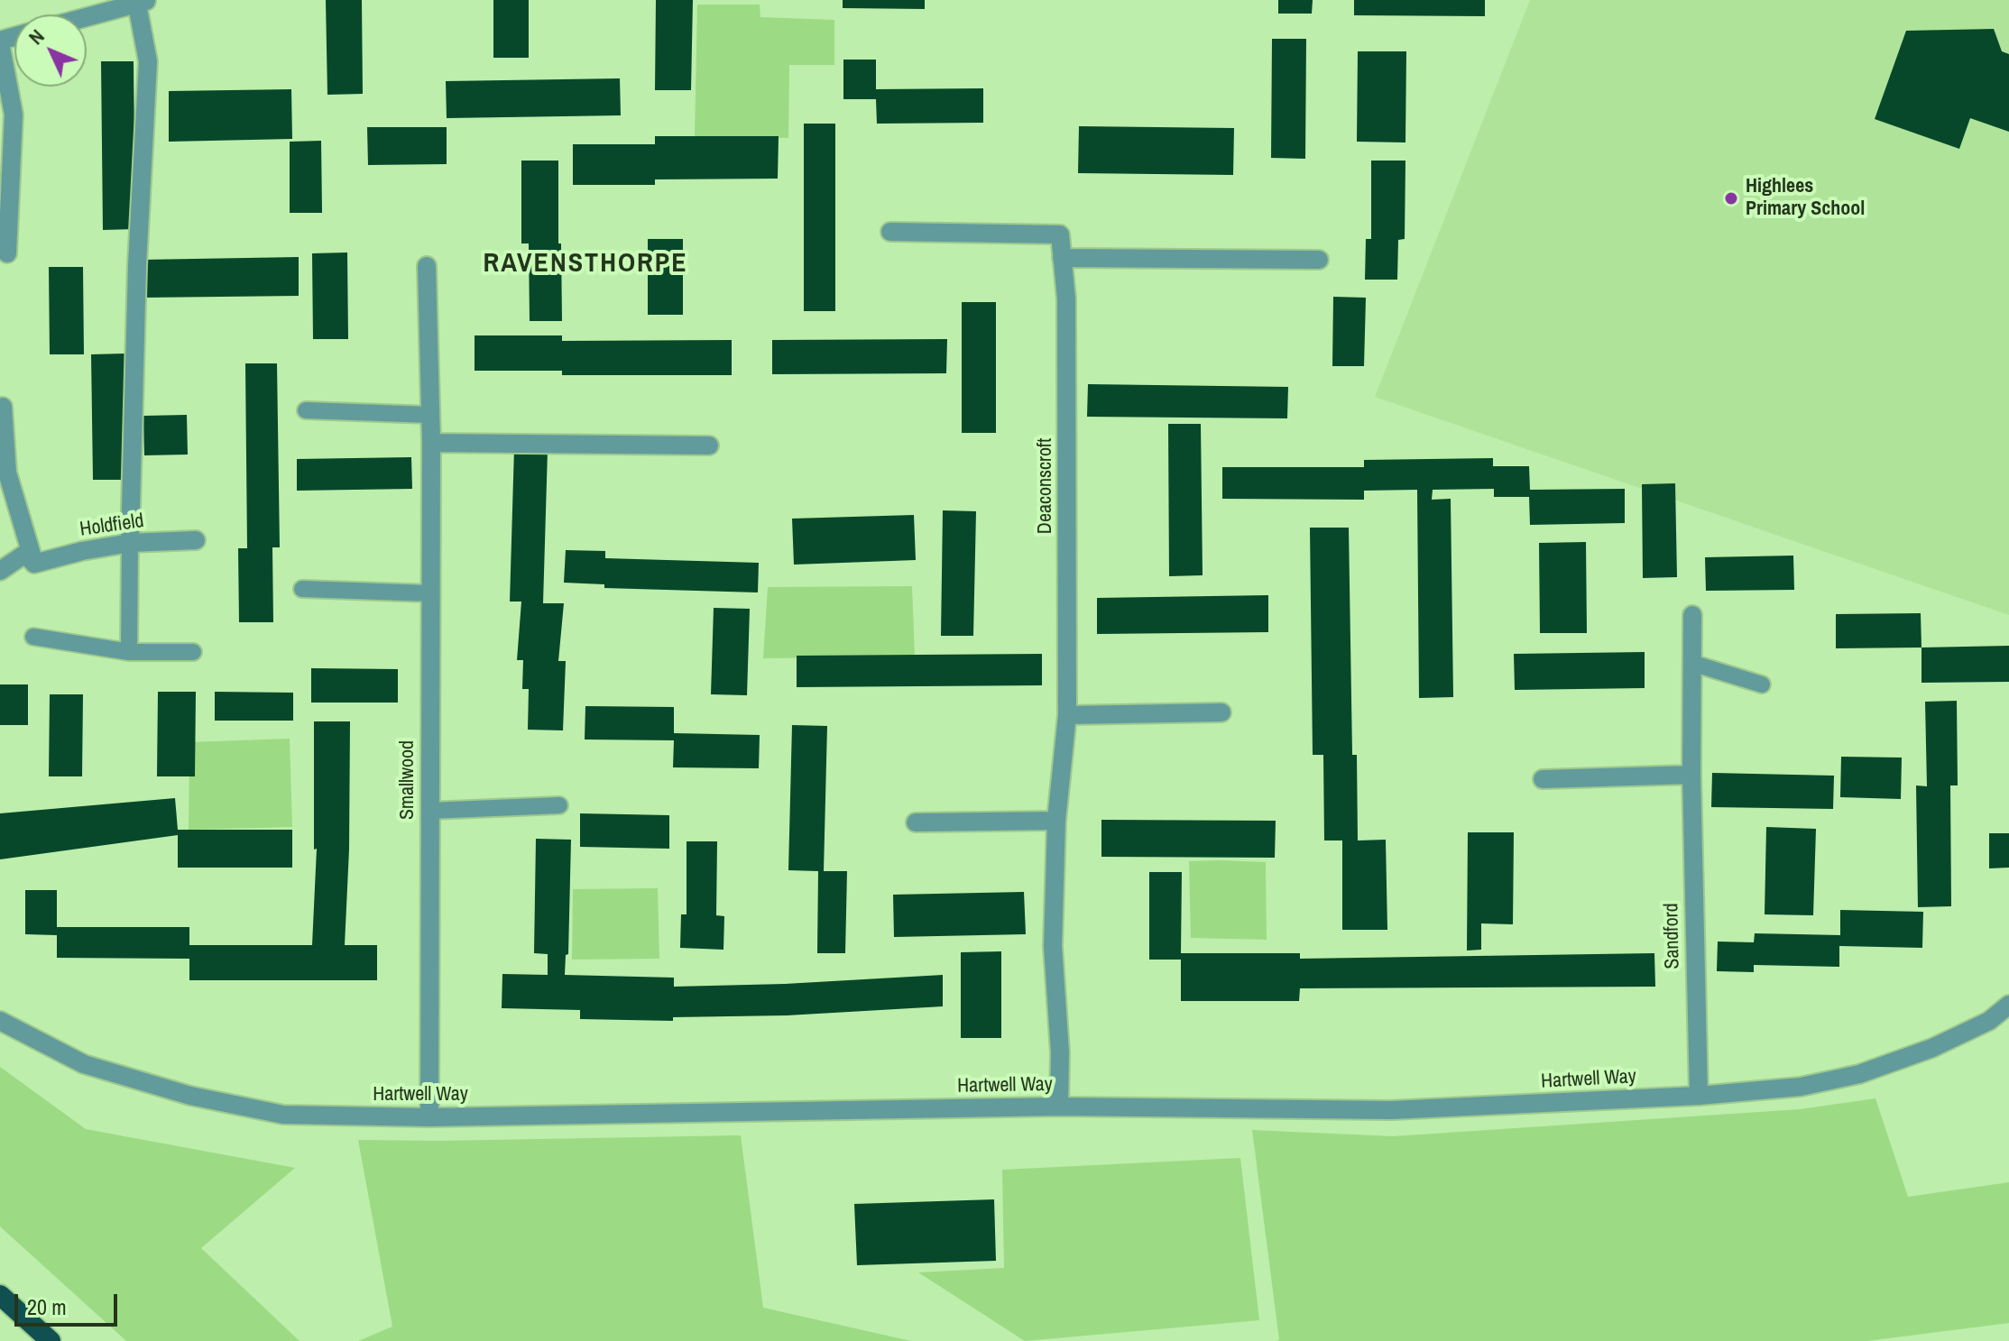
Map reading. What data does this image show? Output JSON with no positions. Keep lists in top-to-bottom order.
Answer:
{
  "streets": {
    "street": [
      "Deaconscroft",
      "Holdfield",
      "Smallwood",
      "Sandford",
      "Hartwell Way"
    ]
  },
  "crossings": [
    ["Deaconscroft", "Hartwell Way"],
    ["Smallwood", "Hartwell Way"],
    ["Sandford", "Hartwell Way"]
  ],
  "districts": ["RAVENSTHORPE"],
  "places": ["Highlees Primary School"],
  "scale_bar": "20 m",
  "north": "top left"
}
